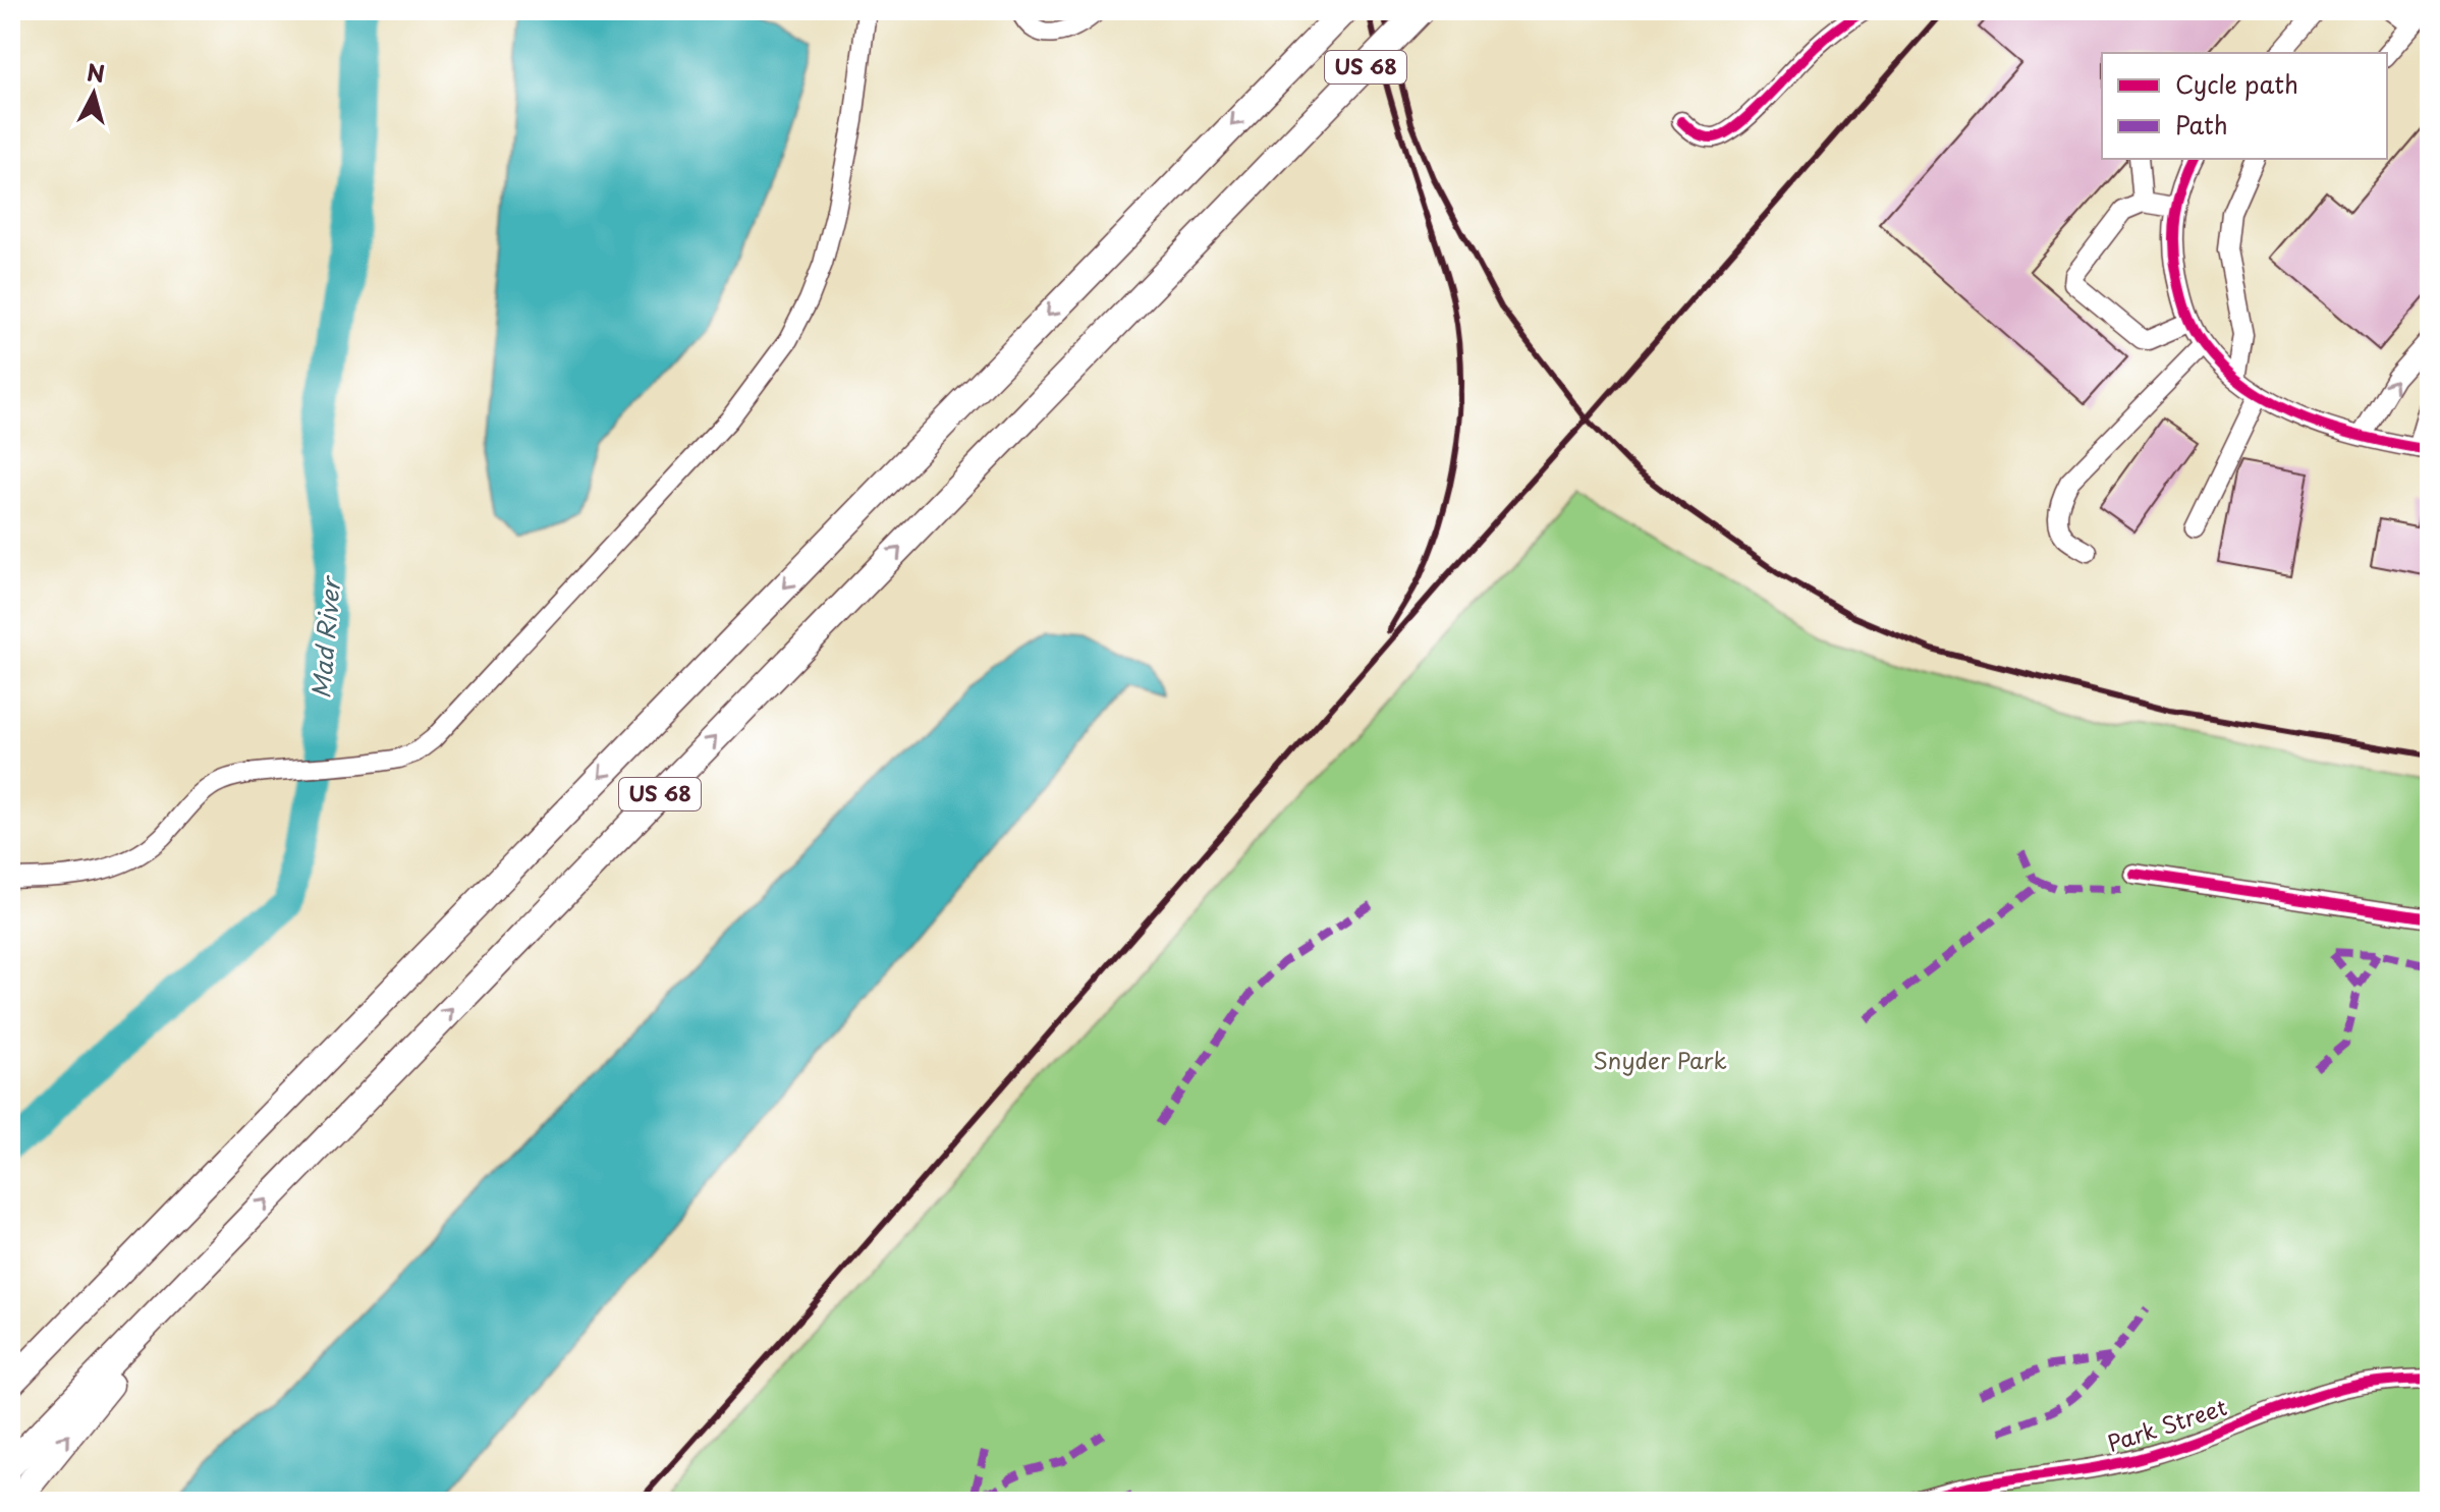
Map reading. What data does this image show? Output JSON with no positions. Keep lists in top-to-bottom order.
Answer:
{
  "streets": {
    "highway": ["US 68"],
    "street": ["Park Street"]
  },
  "water": ["Mad River"],
  "parks": ["Snyder Park"],
  "legend": ["Cycle path", "Path"],
  "north": "top"
}
